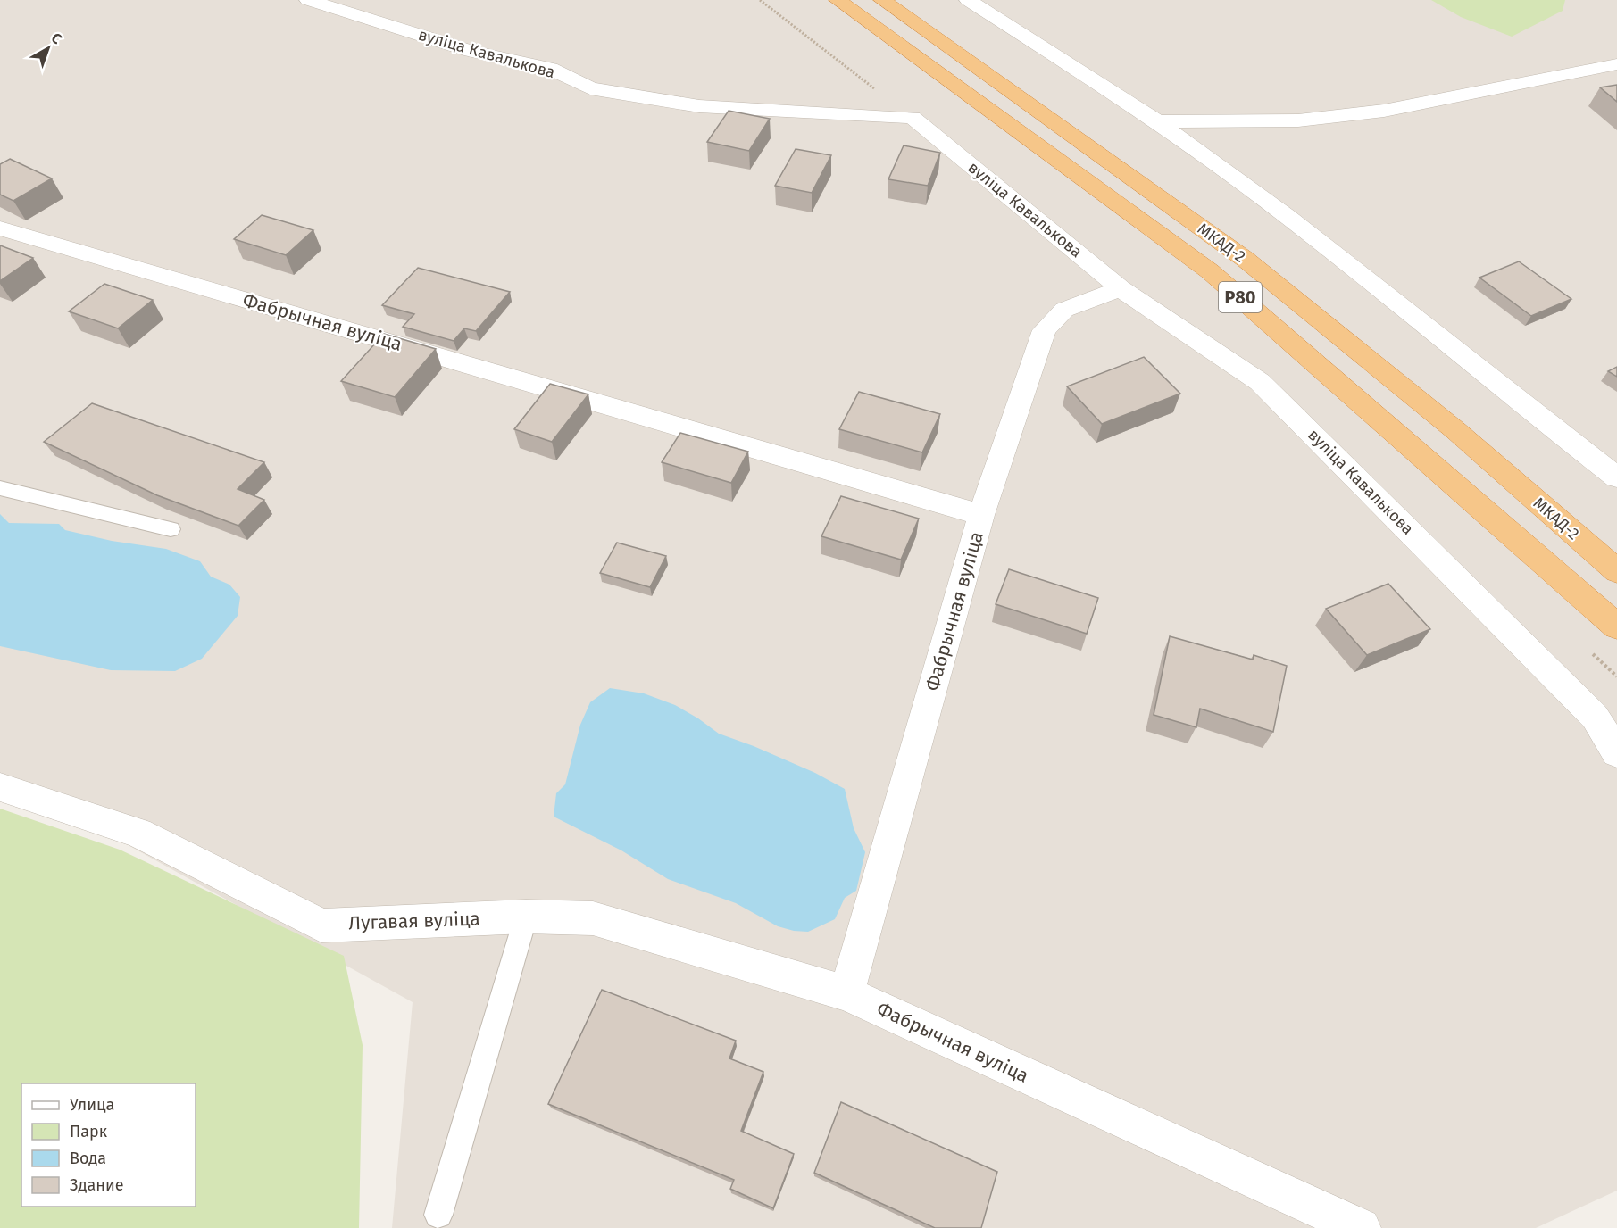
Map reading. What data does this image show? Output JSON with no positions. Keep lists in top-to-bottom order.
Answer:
{
  "streets": {
    "highway": ["МКАД-2", "Р80"],
    "street": ["вуліца Кавалькова", "Фабрычная вуліца", "Лугавая вуліца"]
  },
  "crossings": [
    ["Фабрычная вуліца", "Лугавая вуліца"]
  ],
  "legend": [
    "Улица",
    "Парк",
    "Вода",
    "Здание"
  ],
  "north": "top right"
}
